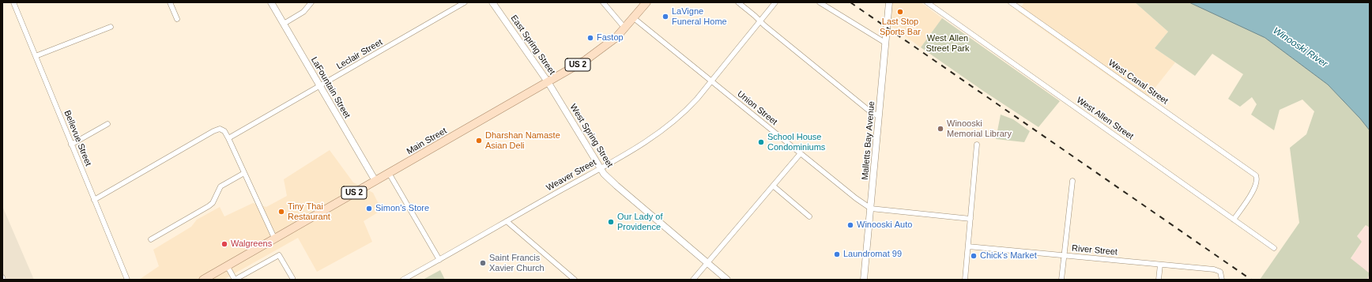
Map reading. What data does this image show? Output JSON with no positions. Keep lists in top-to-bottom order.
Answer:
{
  "streets": {
    "main road": ["US 2", "Main Street"],
    "street": [
      "East Spring Street",
      "Leclair Street",
      "West Canal Street",
      "LaFountain Street",
      "Union Street",
      "West Allen Street",
      "West Spring Street",
      "Bellevue Street",
      "Malletts Bay Avenue",
      "Weaver Street",
      "River Street"
    ]
  },
  "crossings": [
    ["East Spring Street", "West Spring Street"],
    ["East Spring Street", "Main Street"],
    ["Leclair Street", "LaFountain Street"],
    ["West Canal Street", "West Allen Street"],
    ["LaFountain Street", "Main Street"],
    ["Union Street", "Malletts Bay Avenue"],
    ["Union Street", "Main Street"],
    ["Union Street", "Weaver Street"],
    ["West Spring Street", "Main Street"],
    ["West Spring Street", "Weaver Street"]
  ],
  "water": ["Winooski River"],
  "parks": ["West Allen Street Park"],
  "places": [
    "Last Stop Sports Bar",
    "LaVigne Funeral Home",
    "Fastop",
    "Winooski Memorial Library",
    "Dharshan Namaste Asian Deli",
    "School House Condominiums",
    "Simon's Store",
    "Tiny Thai Restaurant",
    "Our Lady of Providence",
    "Winooski Auto",
    "Walgreens",
    "Laundromat 99",
    "Chick's Market",
    "Saint Francis Xavier Church"
  ]
}
